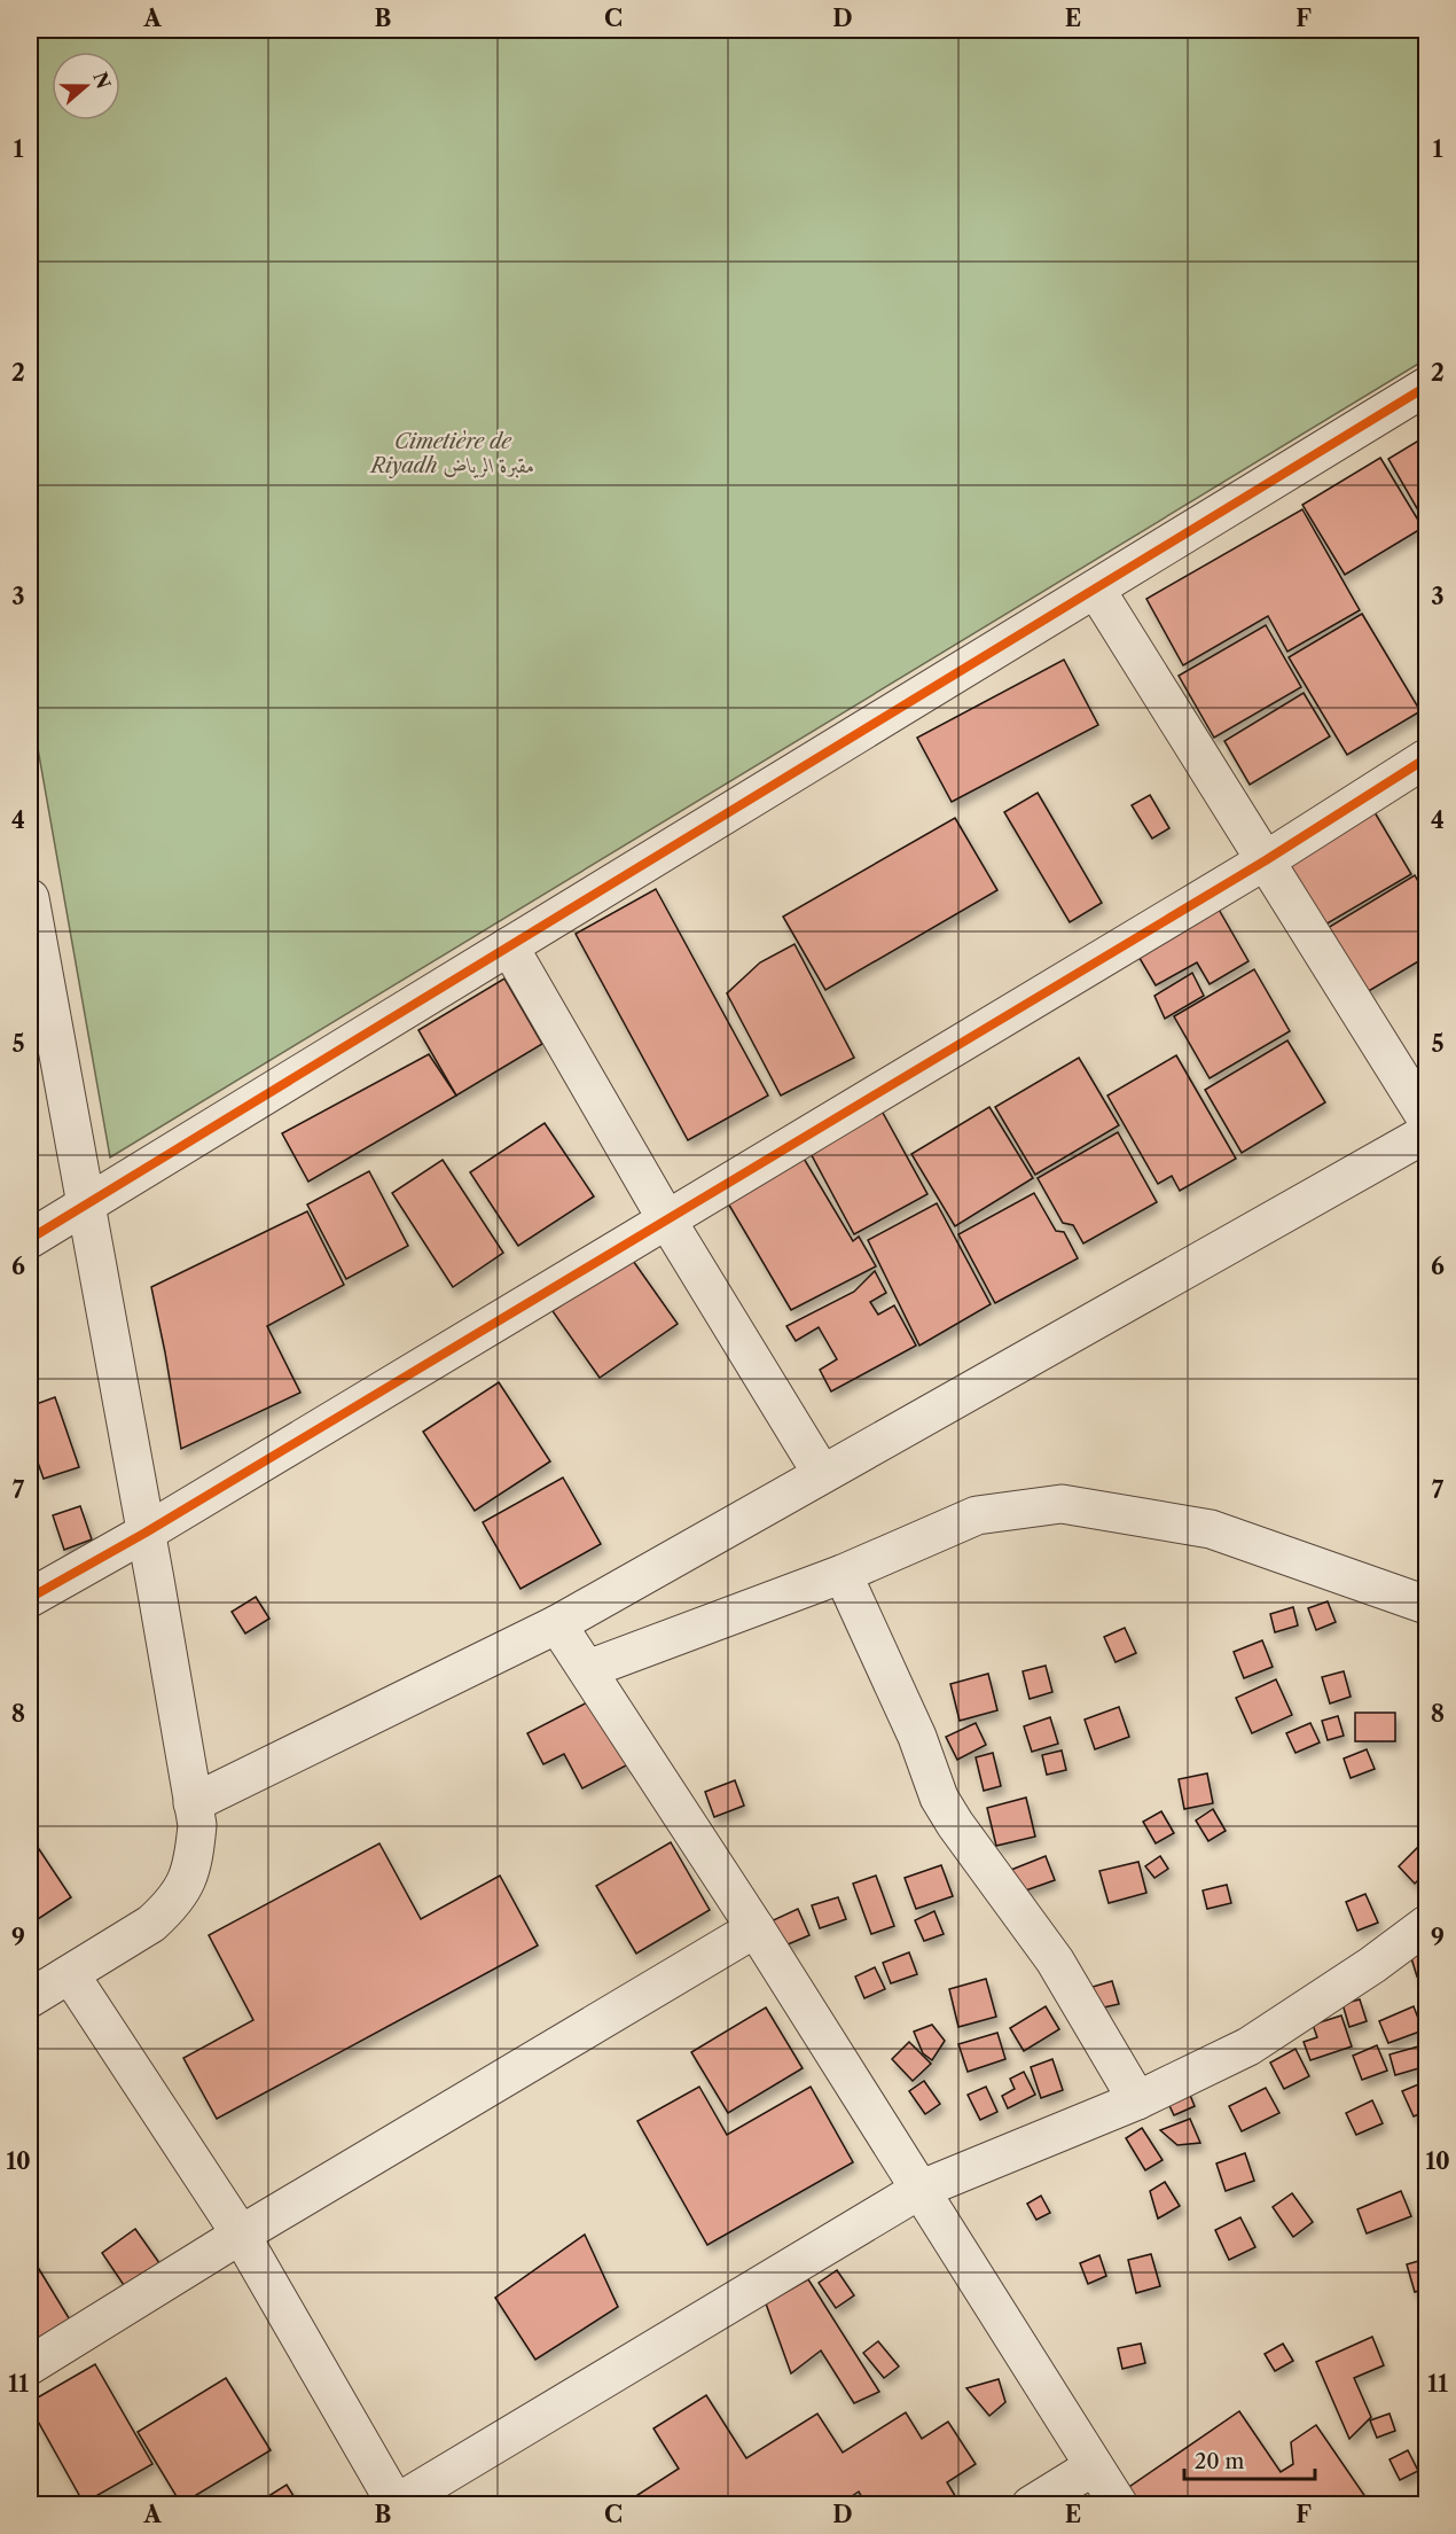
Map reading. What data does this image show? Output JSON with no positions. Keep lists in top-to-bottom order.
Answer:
{
  "parks": ["Cimetière de Riyadh مقبرة الرياض"],
  "scale_bar": "20 m",
  "north": "right",
  "grid": {
    "columns": [
      "A",
      "B",
      "C",
      "D",
      "E",
      "F"
    ],
    "rows": [
      "1",
      "2",
      "3",
      "4",
      "5",
      "6",
      "7",
      "8",
      "9",
      "10",
      "11"
    ]
  }
}
